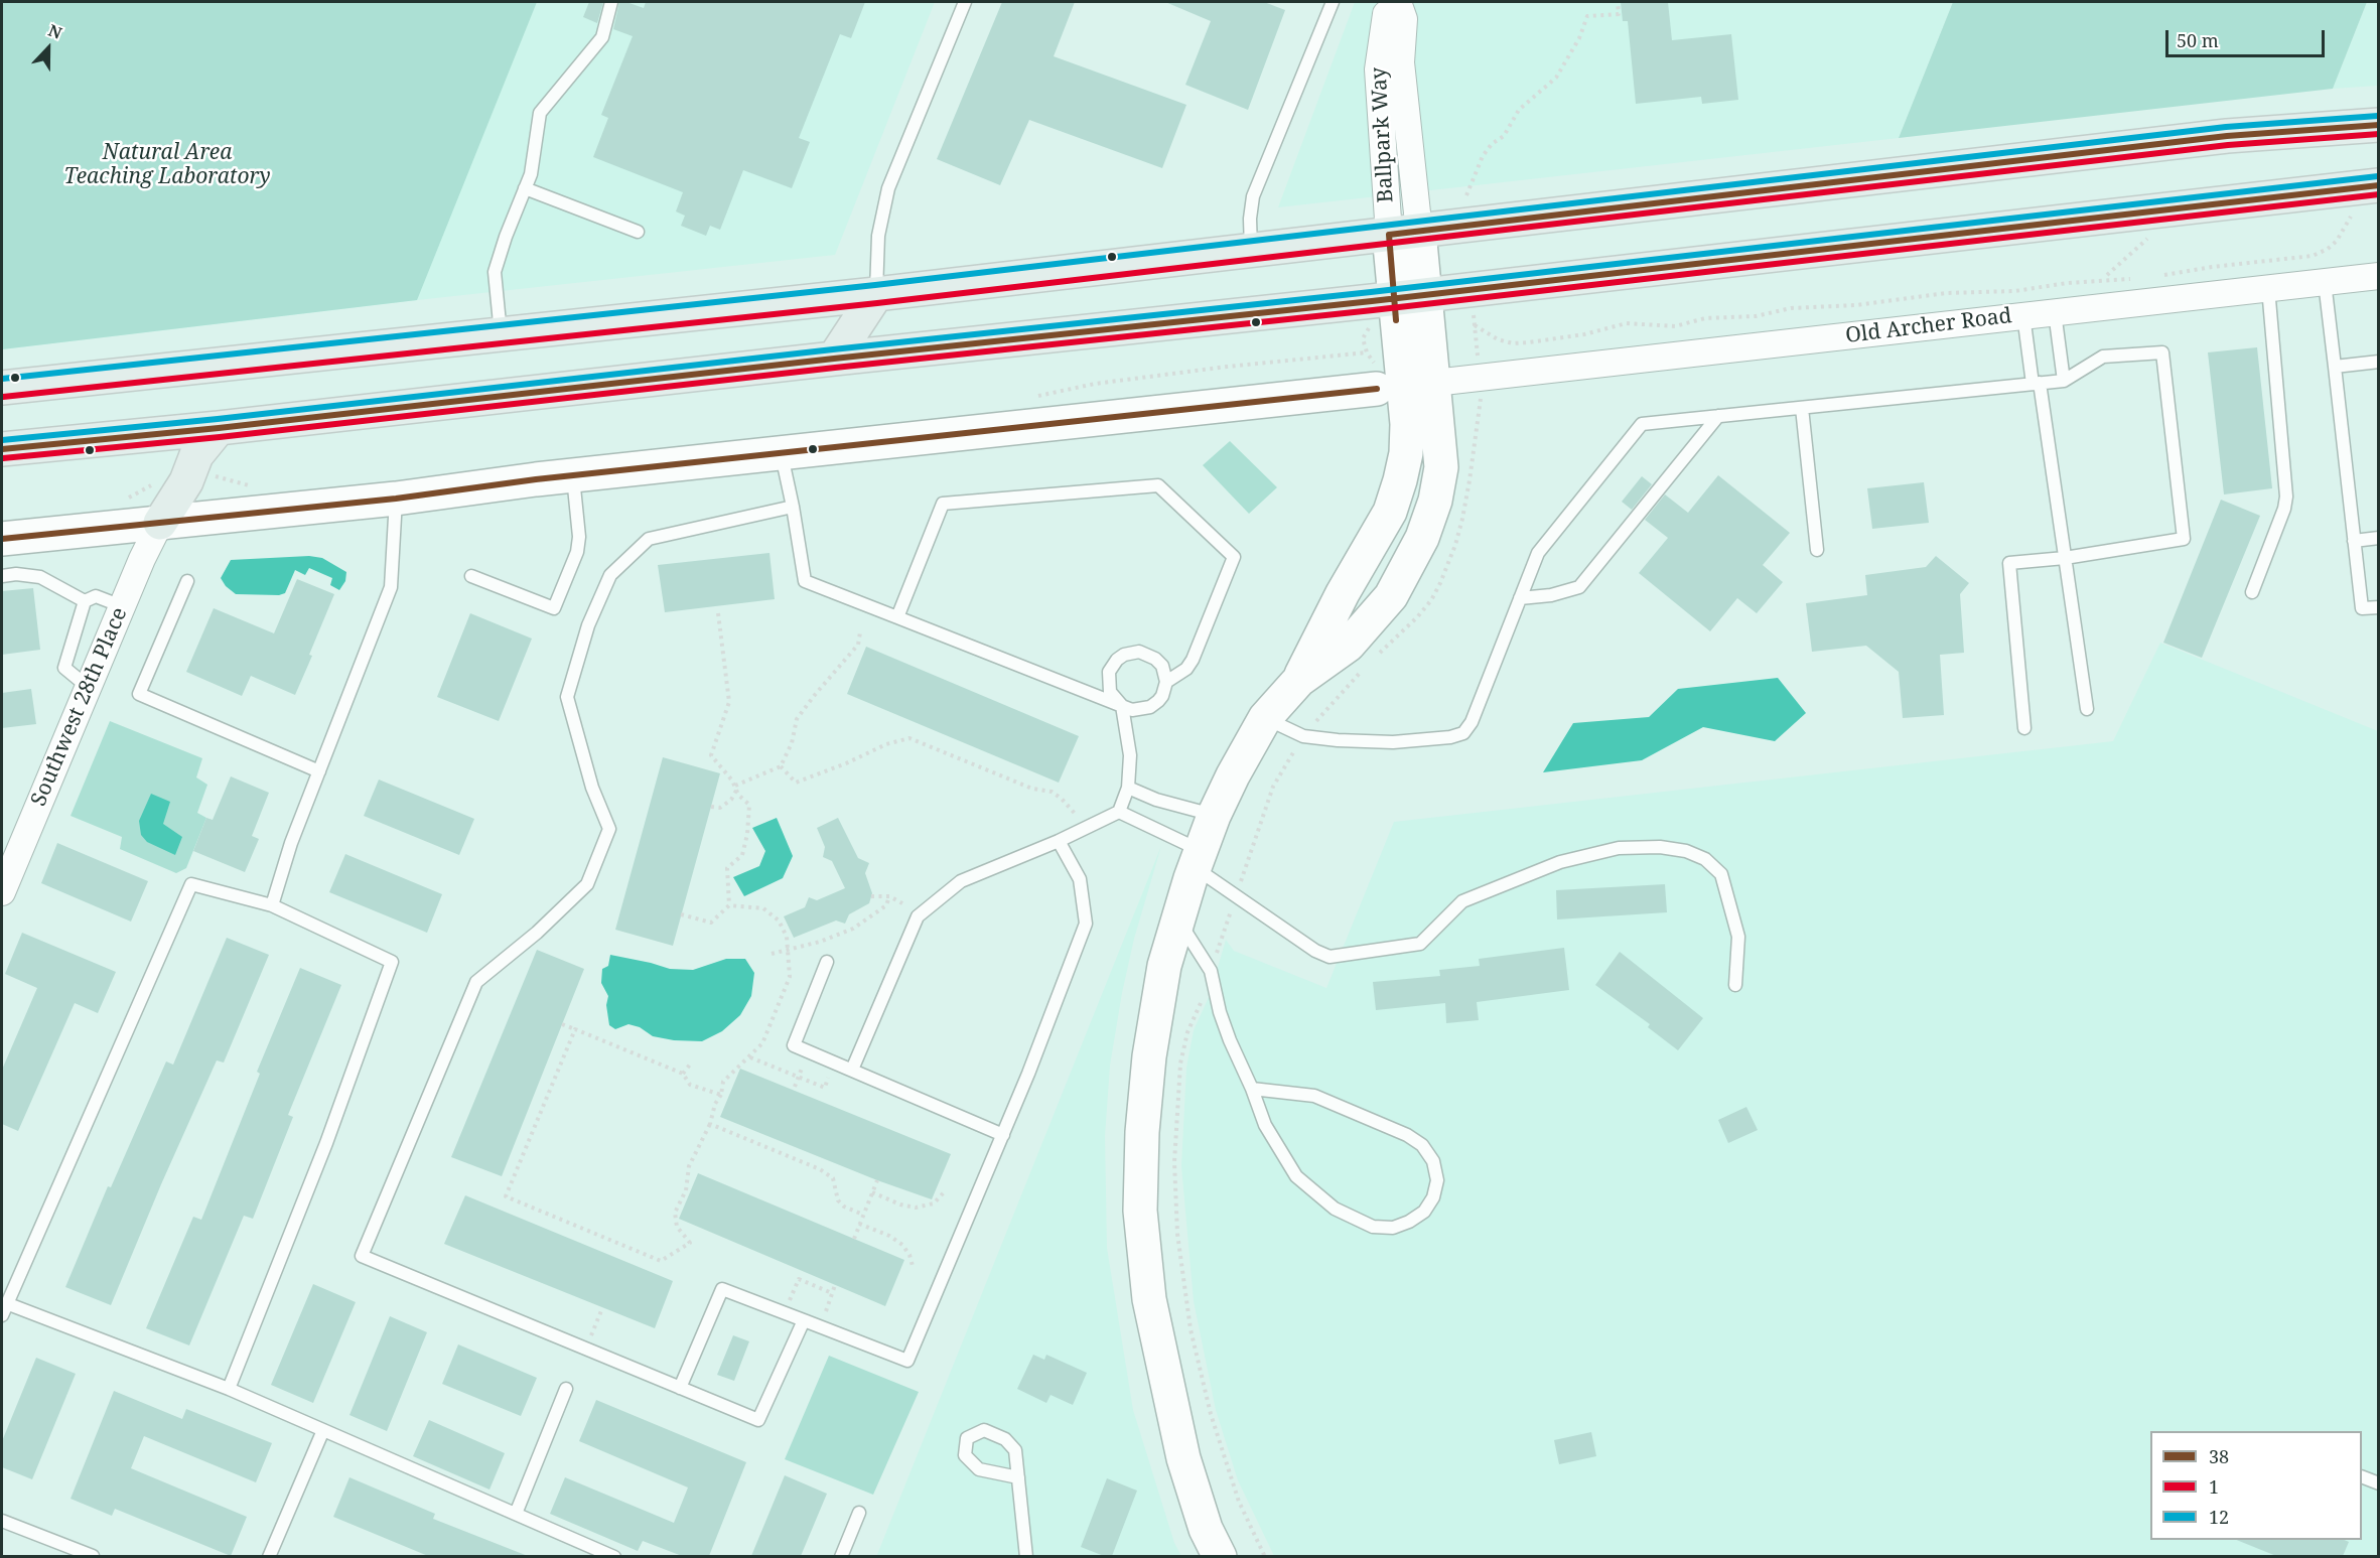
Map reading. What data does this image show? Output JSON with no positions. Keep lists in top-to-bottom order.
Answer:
{
  "streets": {
    "street": ["Ballpark Way", "Old Archer Road", "Southwest 28th Place"]
  },
  "parks": ["Natural Area Teaching Laboratory"],
  "lines": ["transit line 12", "transit line 38", "transit line 1"],
  "legend": ["38", "1", "12"],
  "scale_bar": "50 m",
  "north": "top"
}
